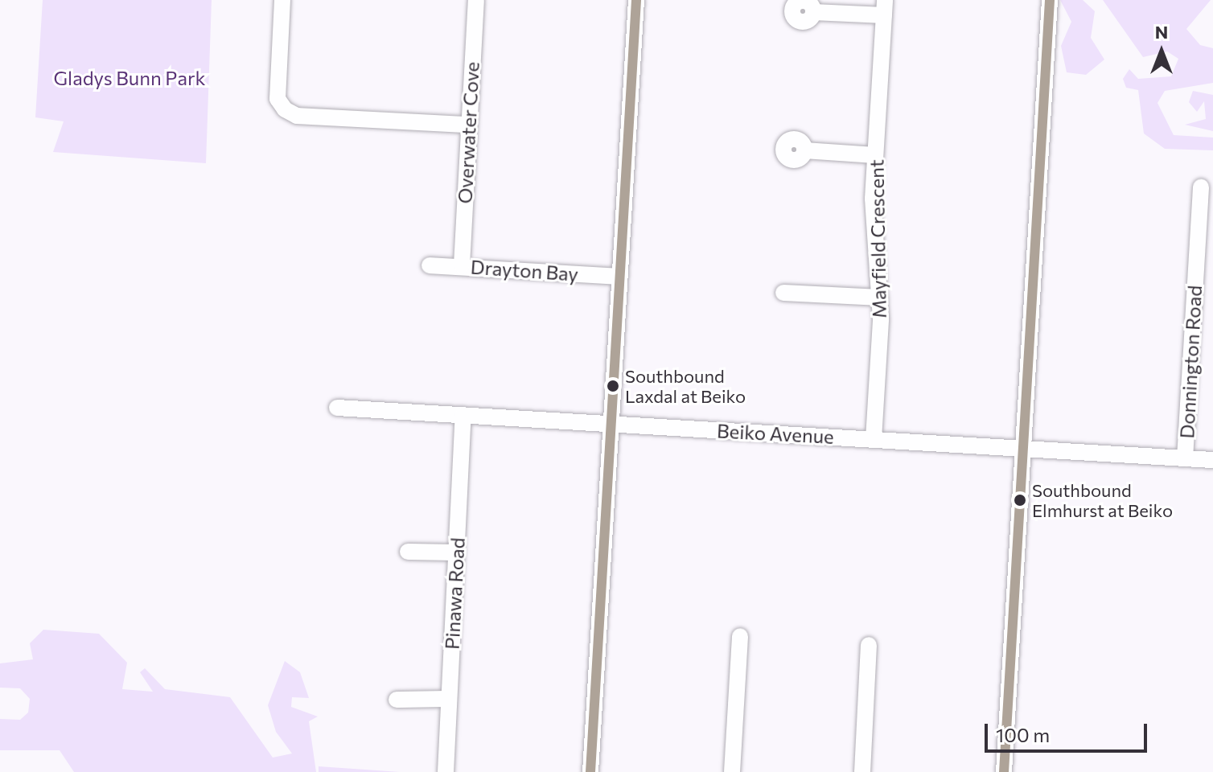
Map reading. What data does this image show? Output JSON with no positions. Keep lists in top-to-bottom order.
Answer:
{
  "streets": {
    "street": [
      "Overwater Cove",
      "Mayfield Crescent",
      "Drayton Bay",
      "Donnington Road",
      "Beiko Avenue",
      "Pinawa Road"
    ]
  },
  "crossings": [
    ["Overwater Cove", "Drayton Bay"],
    ["Mayfield Crescent", "Beiko Avenue"],
    ["Donnington Road", "Beiko Avenue"],
    ["Beiko Avenue", "Pinawa Road"]
  ],
  "parks": ["Gladys Bunn Park"],
  "places": ["Southbound Laxdal at Beiko", "Southbound Elmhurst at Beiko"],
  "scale_bar": "100 m",
  "north": "top"
}
